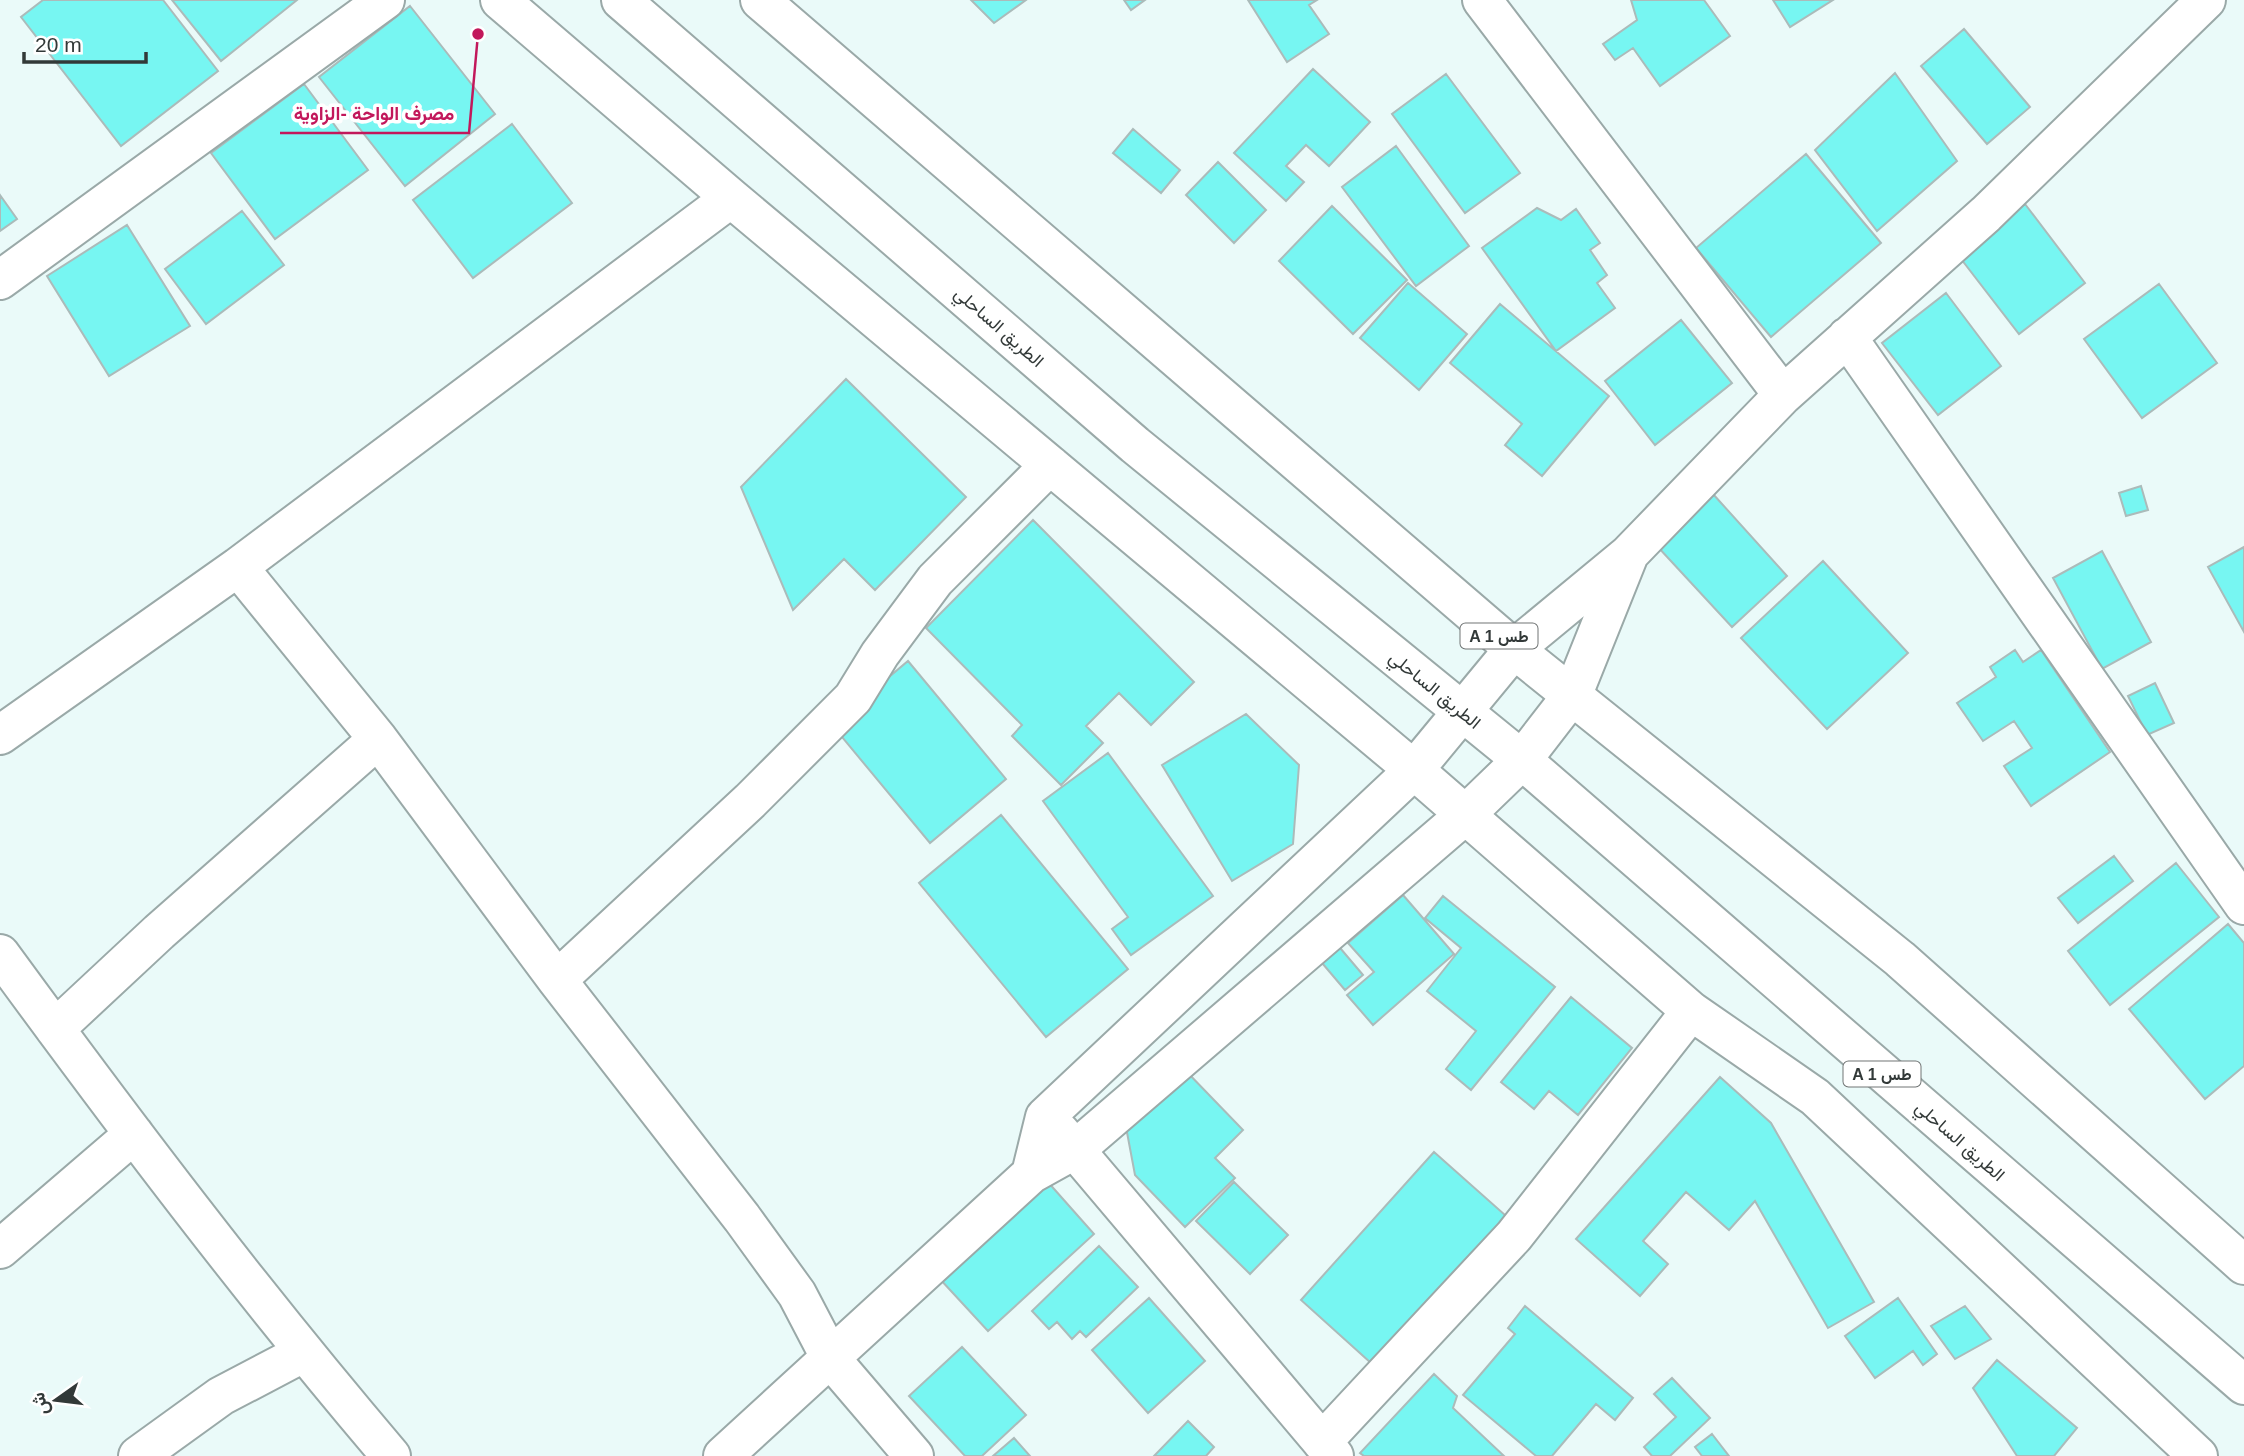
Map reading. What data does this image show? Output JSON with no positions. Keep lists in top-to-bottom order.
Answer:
{
  "streets": {
    "main road": ["الطريق الساحلي", "A 1 طس"]
  },
  "places": ["مصرف الواحة -الزاوية"],
  "scale_bar": "20 m",
  "north": "left"
}
